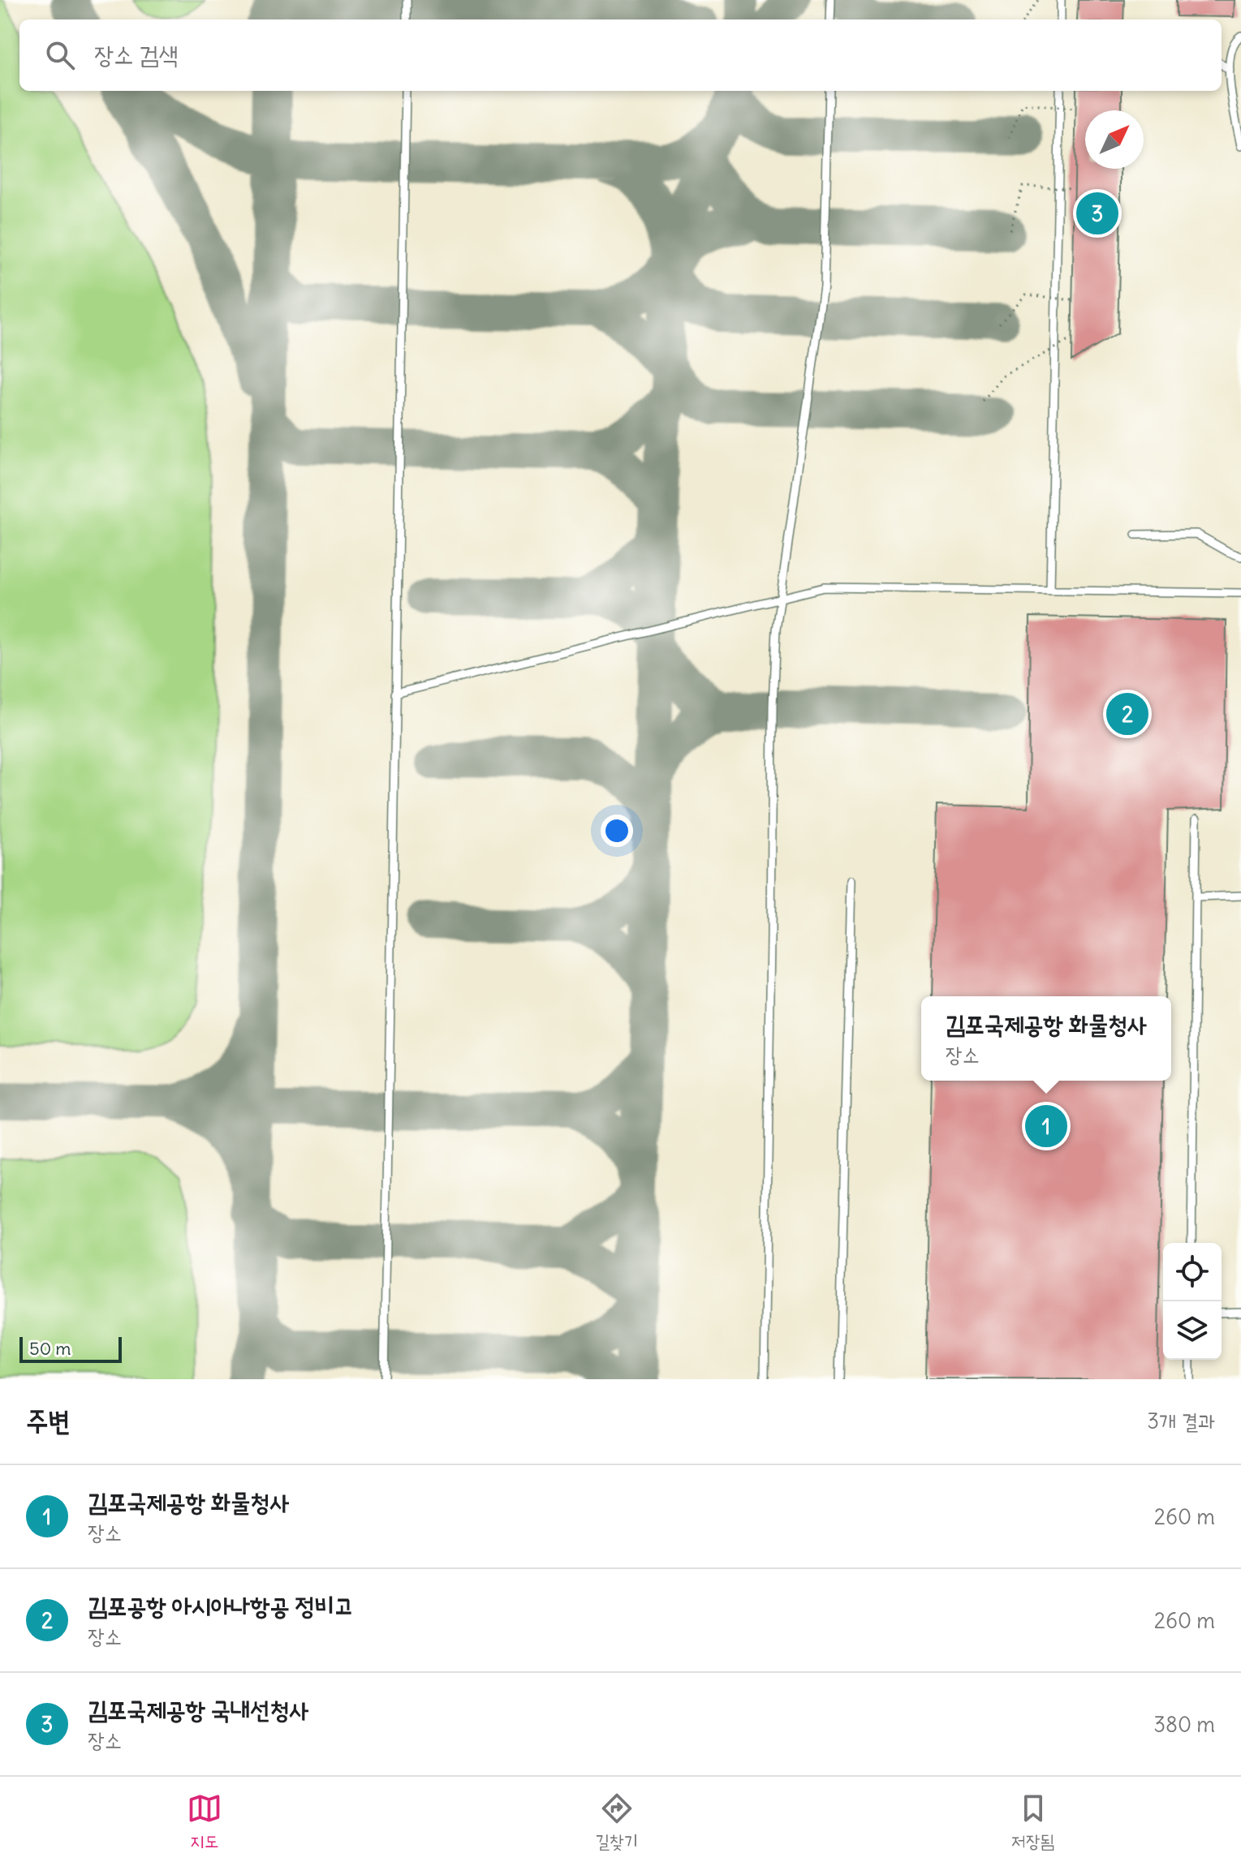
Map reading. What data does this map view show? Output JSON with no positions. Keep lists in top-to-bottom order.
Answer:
{
  "scale_bar": "50 m",
  "north": "top right",
  "page": {
    "search": "장소 검색",
    "pins": ["3", "2", "1"],
    "popup": ["김포국제공항 화물청사", "장소"],
    "scale": "50 m",
    "heading": ["주변", "3개 결과"],
    "list": [
      {
        "mark": "1",
        "name": "김포국제공항 화물청사",
        "note": "장소",
        "value": "260 m"
      },
      {
        "mark": "2",
        "name": "김포공항 아시아나항공 정비고",
        "note": "장소",
        "value": "260 m"
      },
      {
        "mark": "3",
        "name": "김포국제공항 국내선청사",
        "note": "장소",
        "value": "380 m"
      }
    ],
    "nav": ["지도", "길찾기", "저장됨"]
  }
}
